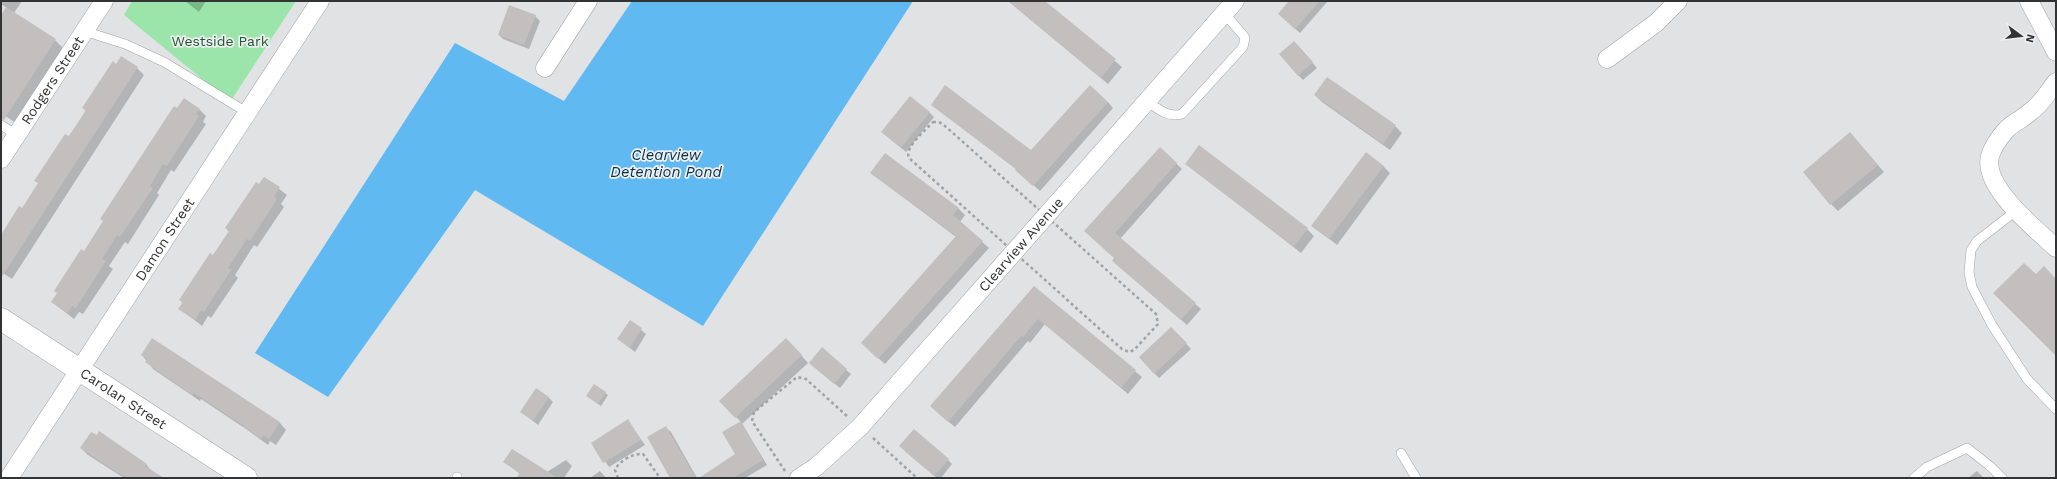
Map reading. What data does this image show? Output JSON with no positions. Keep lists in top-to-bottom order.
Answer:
{
  "streets": {
    "street": [
      "Rodgers Street",
      "Damon Street",
      "Clearview Avenue",
      "Carolan Street"
    ]
  },
  "crossings": [
    ["Damon Street", "Carolan Street"]
  ],
  "water": ["Clearview Detention Pond"],
  "parks": ["Westside Park"],
  "north": "right"
}
